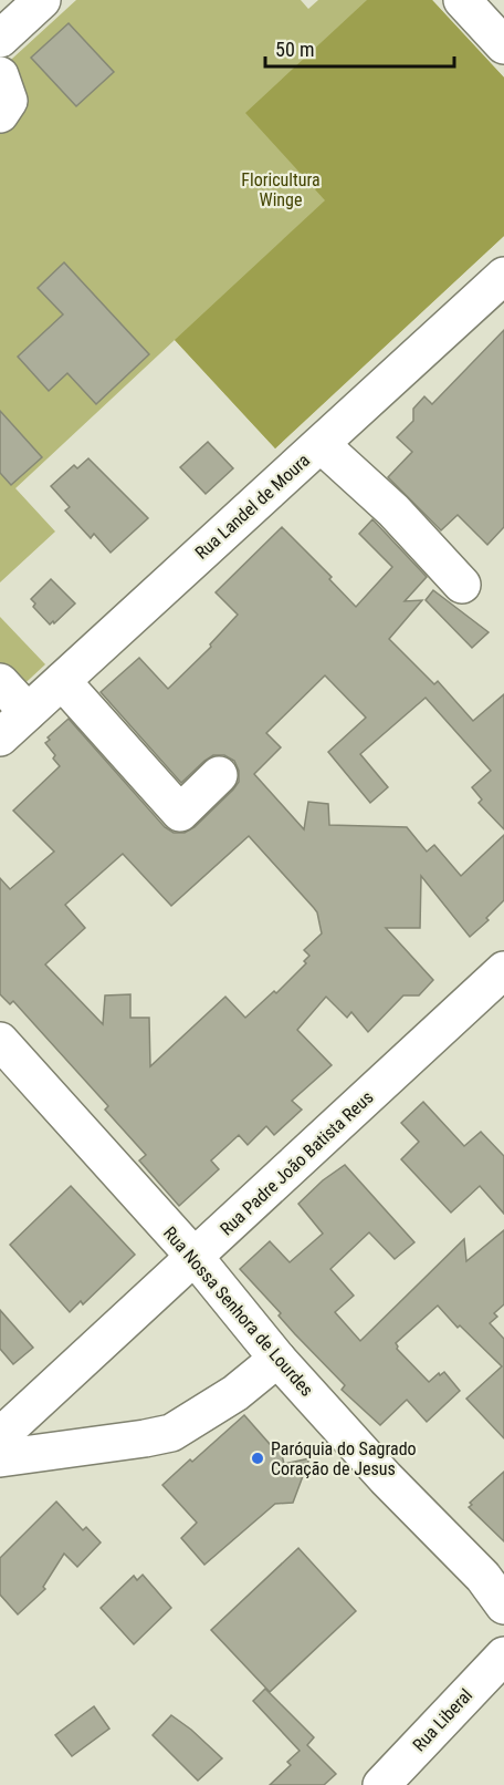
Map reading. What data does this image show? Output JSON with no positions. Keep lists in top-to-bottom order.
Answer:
{
  "streets": {
    "street": [
      "Rua Landel de Moura",
      "Rua Padre João Batista Reus",
      "Rua Nossa Senhora de Lourdes",
      "Rua Liberal"
    ]
  },
  "crossings": [
    ["Rua Padre João Batista Reus", "Rua Nossa Senhora de Lourdes"]
  ],
  "parks": ["Floricultura Winge"],
  "places": ["Paróquia do Sagrado Coração de Jesus"],
  "scale_bar": "50 m"
}
